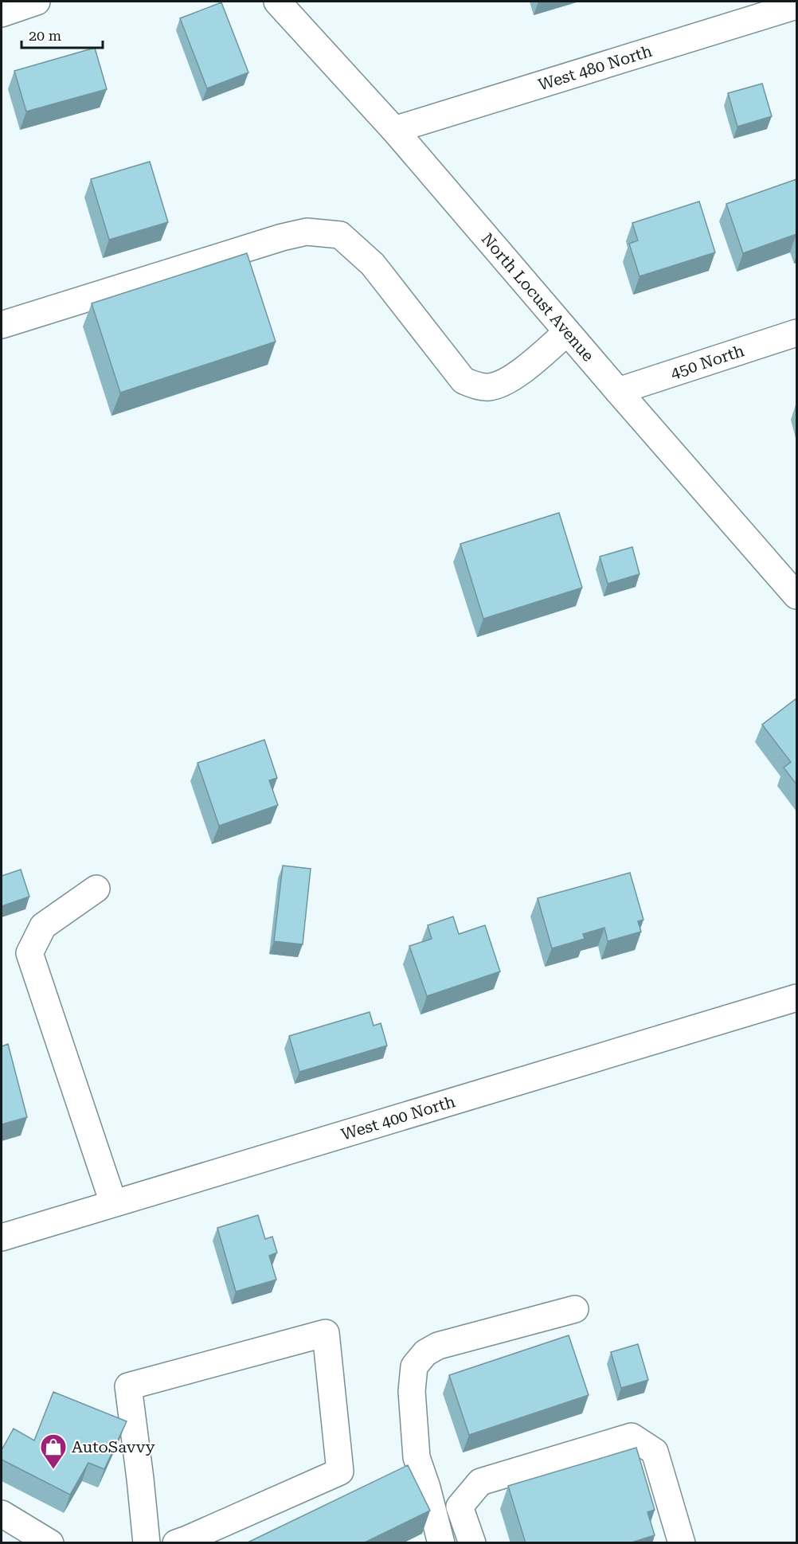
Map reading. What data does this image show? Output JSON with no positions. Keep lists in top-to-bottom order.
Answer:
{
  "streets": {
    "street": [
      "West 480 North",
      "North Locust Avenue",
      "450 North",
      "West 400 North"
    ]
  },
  "crossings": [
    ["West 480 North", "North Locust Avenue"],
    ["North Locust Avenue", "450 North"]
  ],
  "places": {
    "shop": ["AutoSavvy"]
  },
  "scale_bar": "20 m"
}
